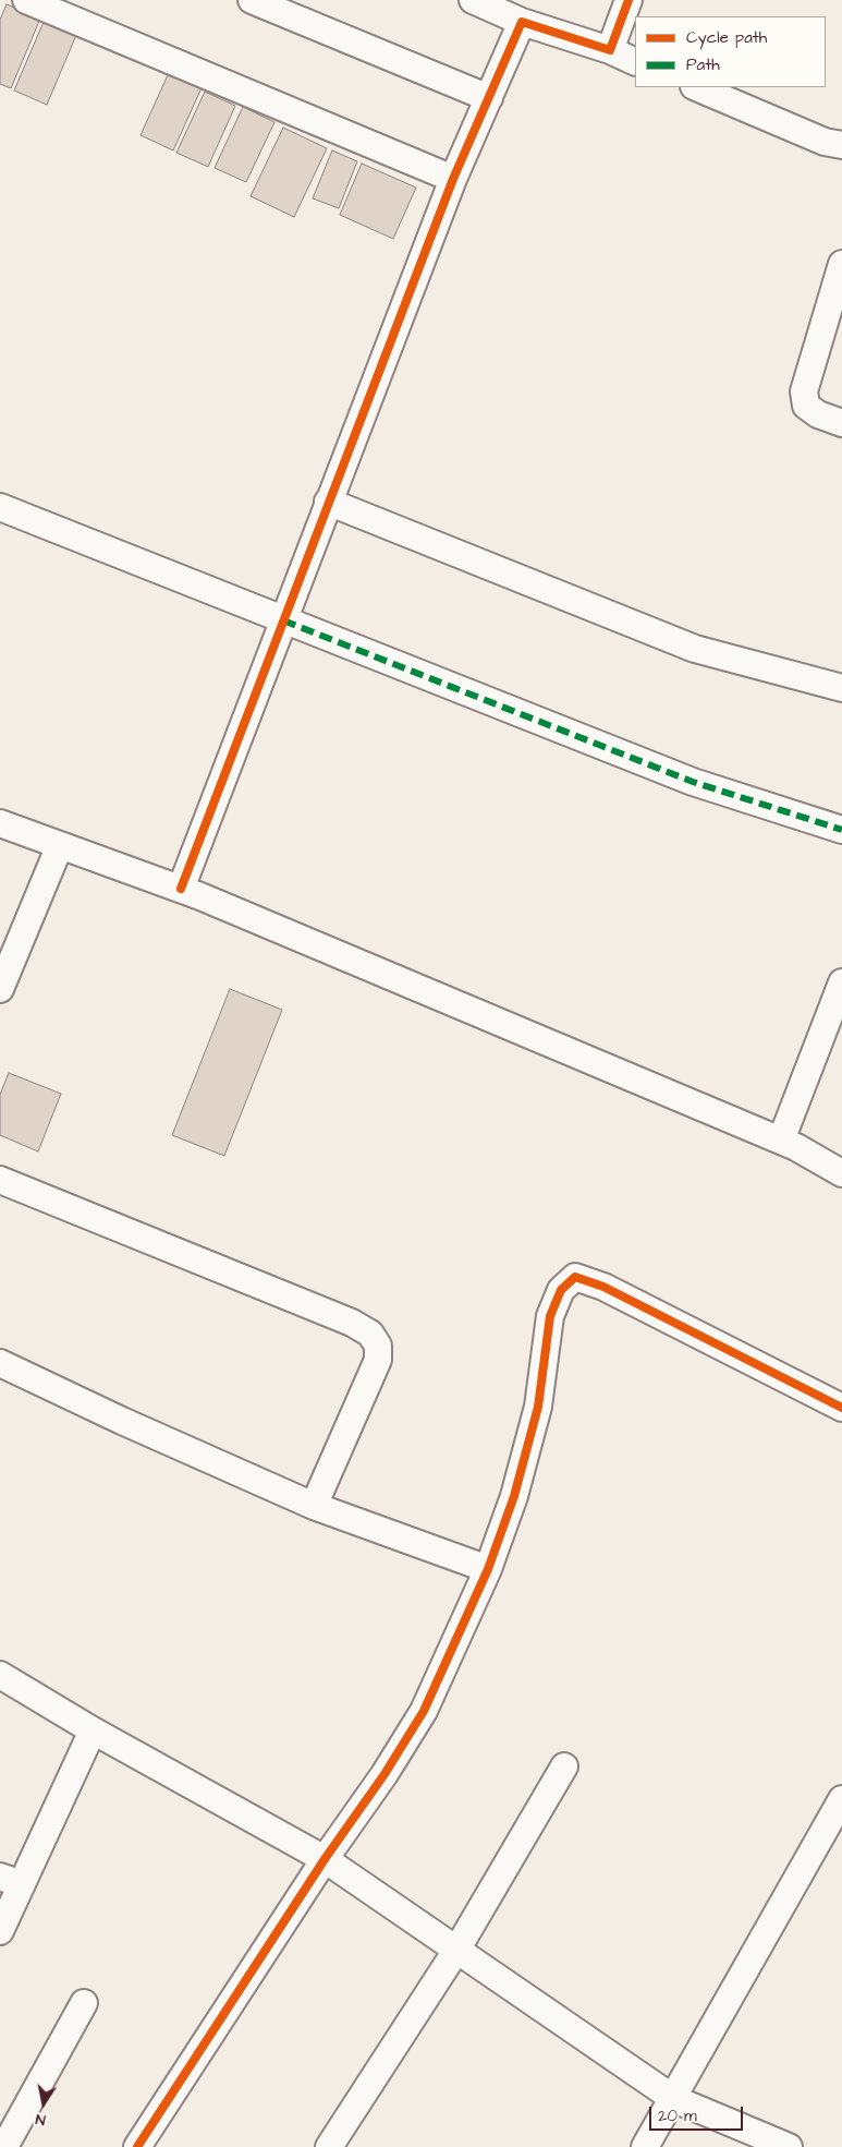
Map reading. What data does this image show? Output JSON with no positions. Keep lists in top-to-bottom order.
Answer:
{
  "legend": ["Cycle path", "Path"],
  "scale_bar": "20 m",
  "north": "bottom"
}
